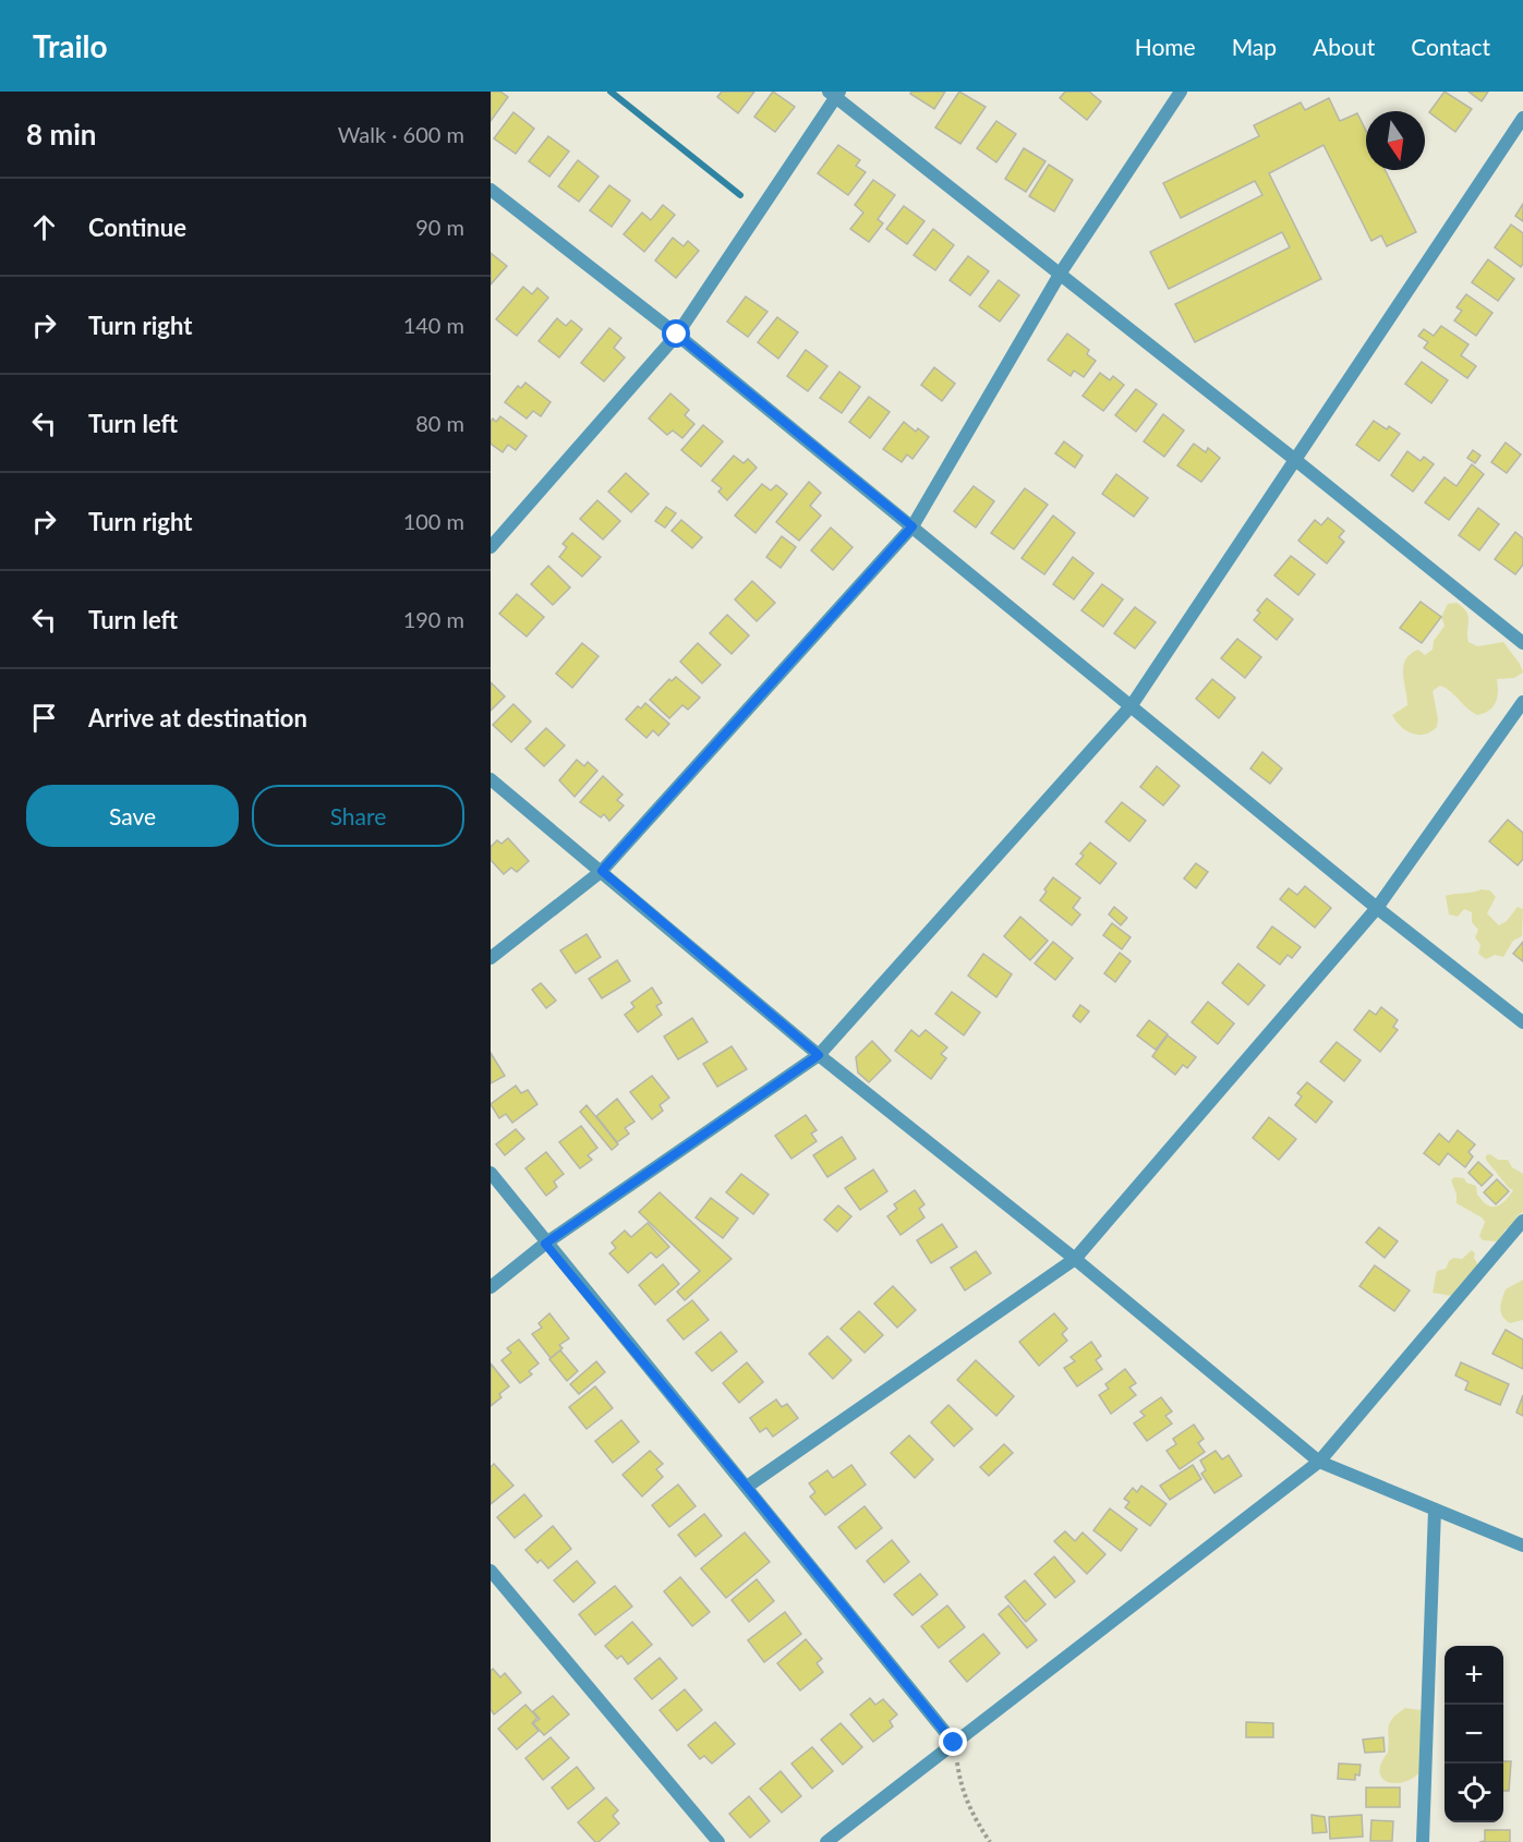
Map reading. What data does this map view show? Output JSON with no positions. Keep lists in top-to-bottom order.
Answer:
{
  "north": "bottom",
  "page": {
    "header": "Trailo",
    "nav": [
      "Home",
      "Map",
      "About",
      "Contact"
    ],
    "heading": ["8 min", "Walk · 600 m"],
    "list": [
      ["Continue", "90 m"],
      ["Turn right", "140 m"],
      ["Turn left", "80 m"],
      ["Turn right", "100 m"],
      ["Turn left", "190 m"],
      "Arrive at destination"
    ],
    "buttons": ["Save", "Share"],
    "map_buttons": ["+", "−"]
  }
}
